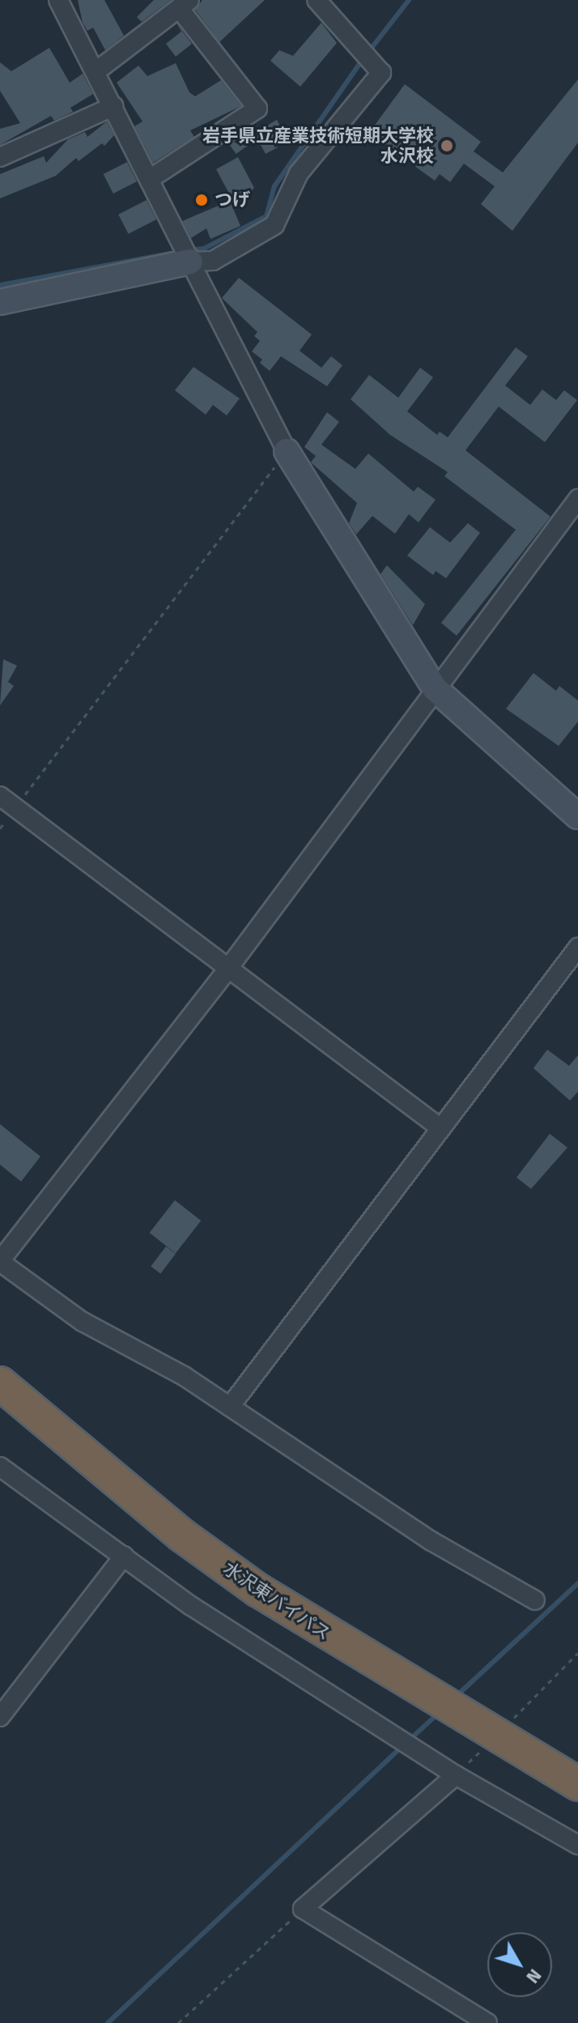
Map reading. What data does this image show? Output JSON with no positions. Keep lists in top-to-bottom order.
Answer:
{
  "streets": {
    "highway": ["水沢東バイパス"]
  },
  "places": ["岩手県立産業技術短期大学校 水沢校", "つげ"],
  "north": "bottom right"
}
